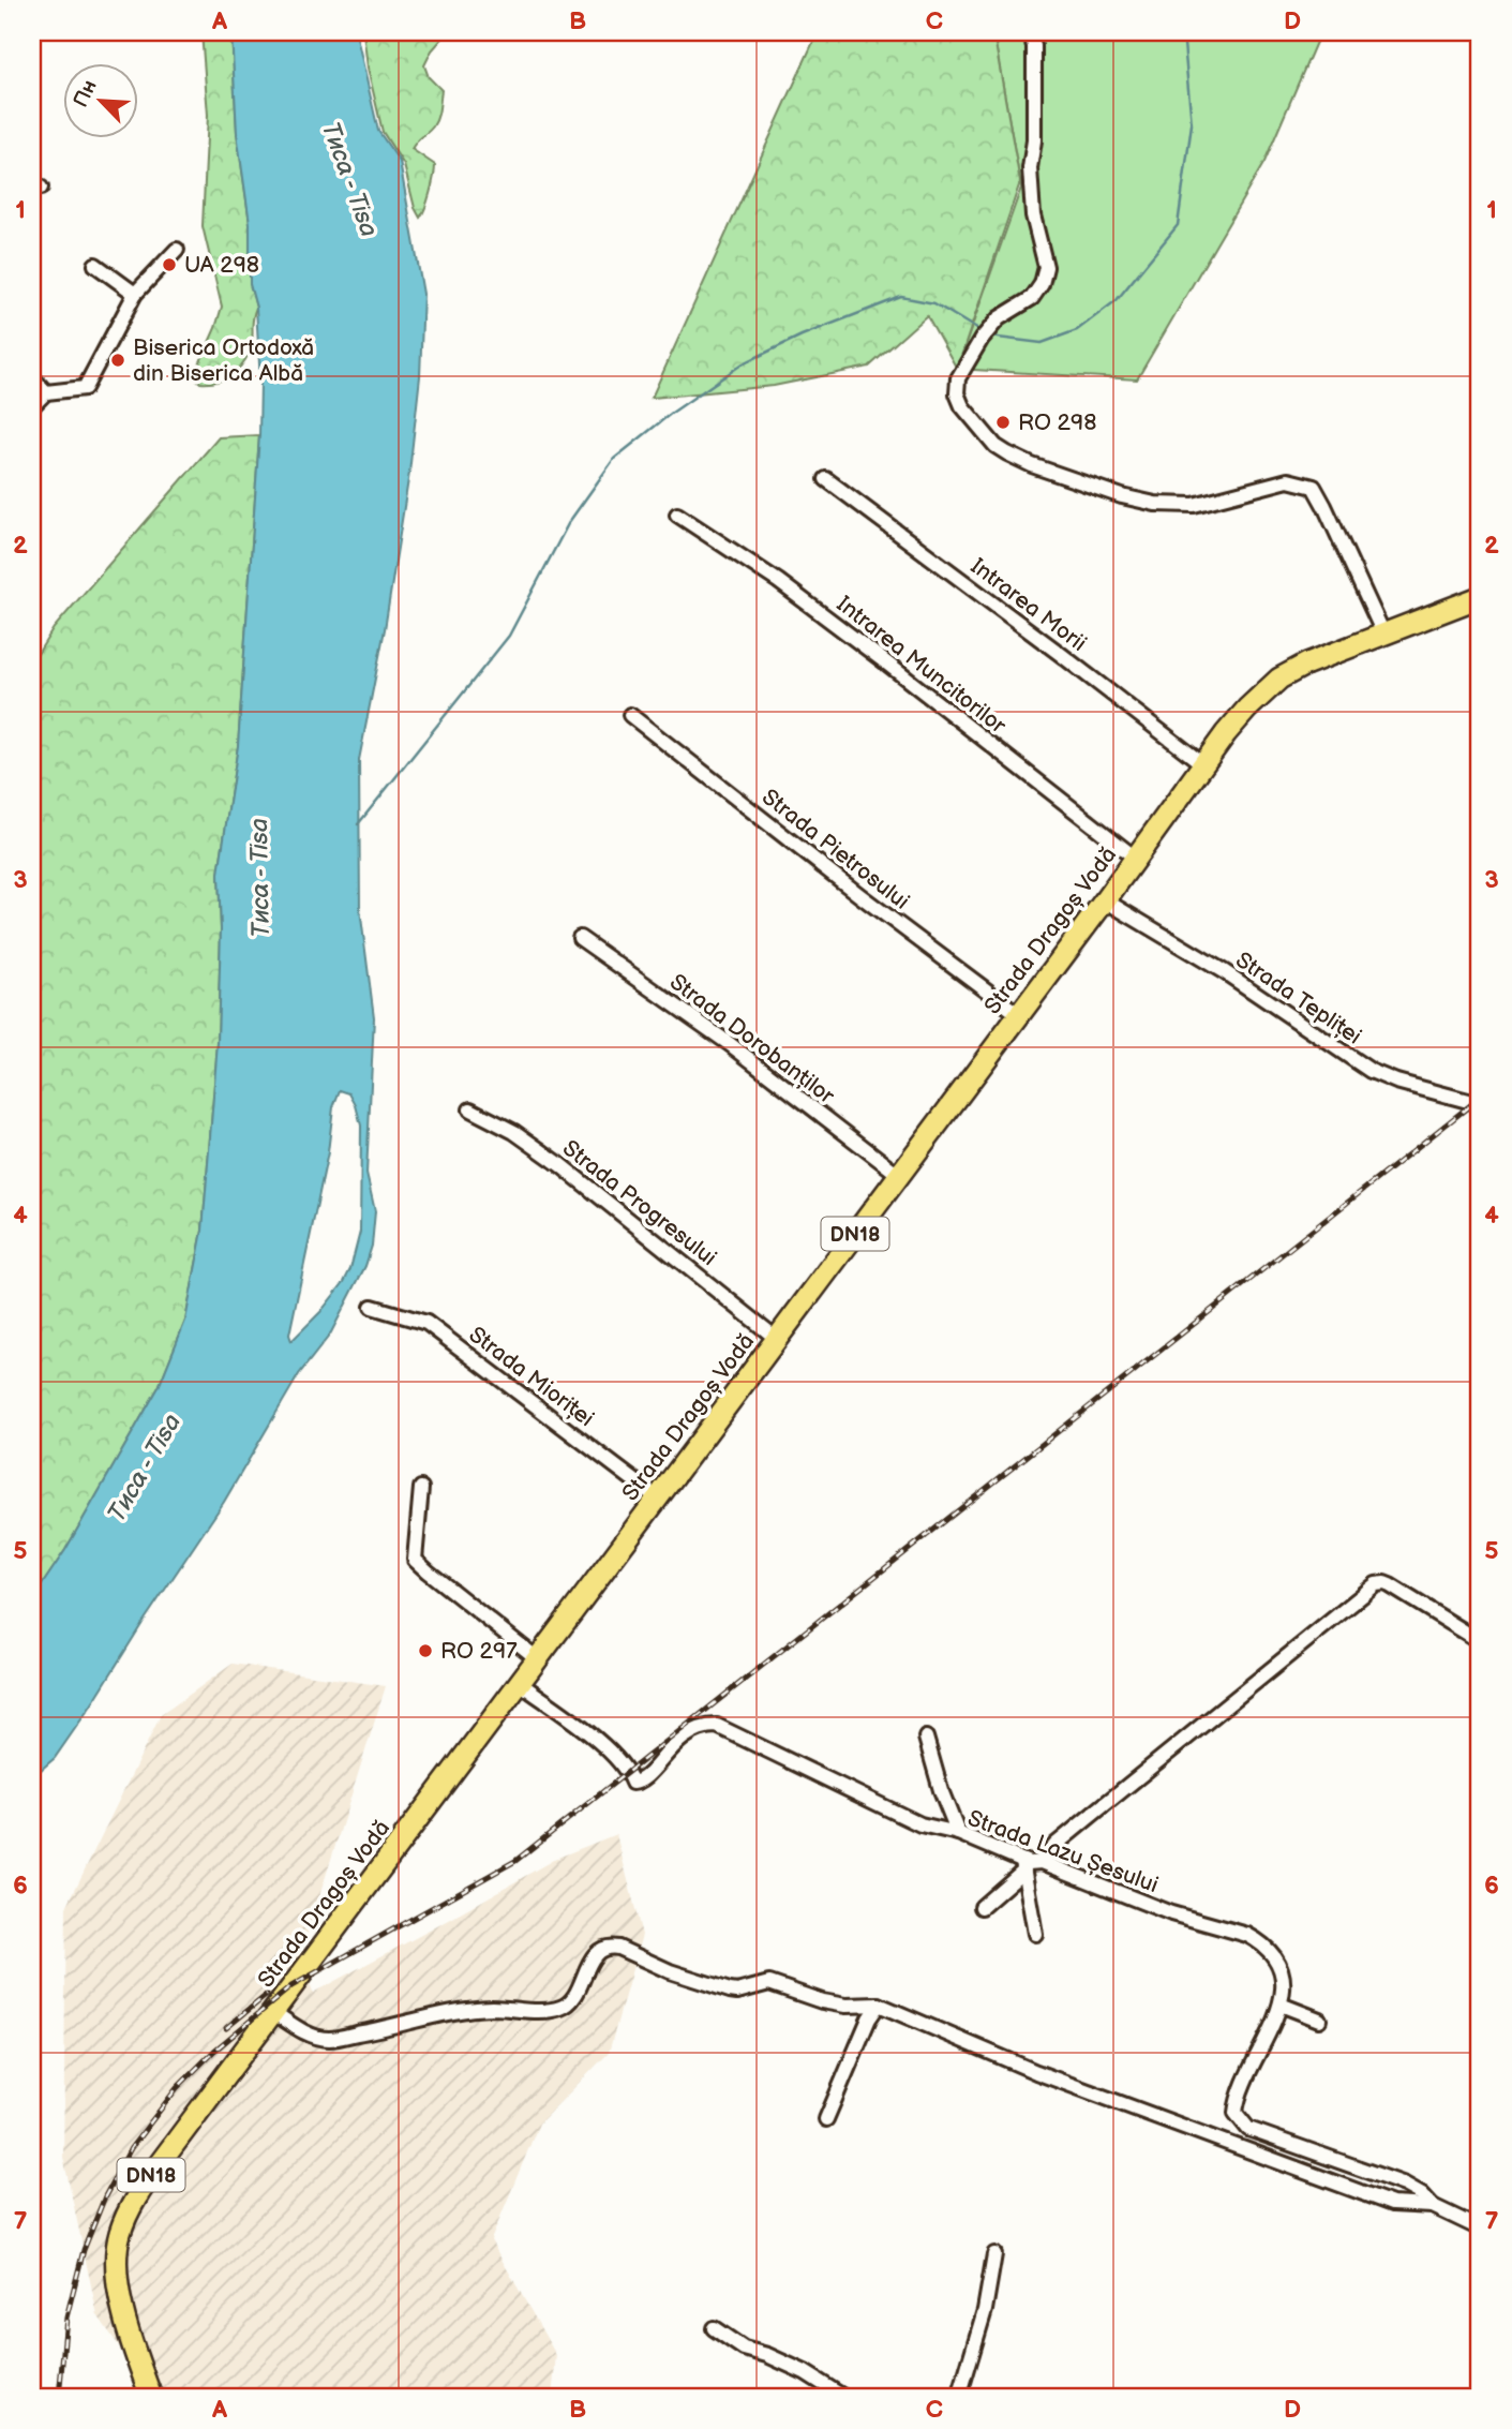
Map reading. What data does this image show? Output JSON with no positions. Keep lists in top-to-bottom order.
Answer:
{
  "streets": {
    "main road": ["Strada Dragoș Vodă", "DN18"],
    "street": [
      "Intrarea Morii",
      "Intrarea Muncitorilor",
      "Strada Pietrosului",
      "Strada Tepliței",
      "Strada Dorobanților",
      "Strada Progresului",
      "Strada Mioriței",
      "Strada Lazu Șesului"
    ]
  },
  "crossings": [
    ["Intrarea Morii", "Strada Dragoș Vodă"],
    ["Intrarea Muncitorilor", "Strada Dragoș Vodă"],
    ["Strada Pietrosului", "Strada Dragoș Vodă"],
    ["Strada Dragoș Vodă", "Strada Tepliței"],
    ["Strada Dragoș Vodă", "Strada Dorobanților"],
    ["Strada Dragoș Vodă", "Strada Progresului"],
    ["Strada Dragoș Vodă", "Strada Mioriței"],
    ["Strada Dragoș Vodă", "Strada Lazu Șesului"]
  ],
  "water": ["Тиса - Tisa"],
  "places": [
    "UA 298",
    "Biserica Ortodoxă din Biserica Albă",
    "RO 298",
    "RO 297"
  ],
  "north": "top left",
  "grid": {
    "columns": [
      "A",
      "B",
      "C",
      "D"
    ],
    "rows": [
      "1",
      "2",
      "3",
      "4",
      "5",
      "6",
      "7"
    ]
  }
}
